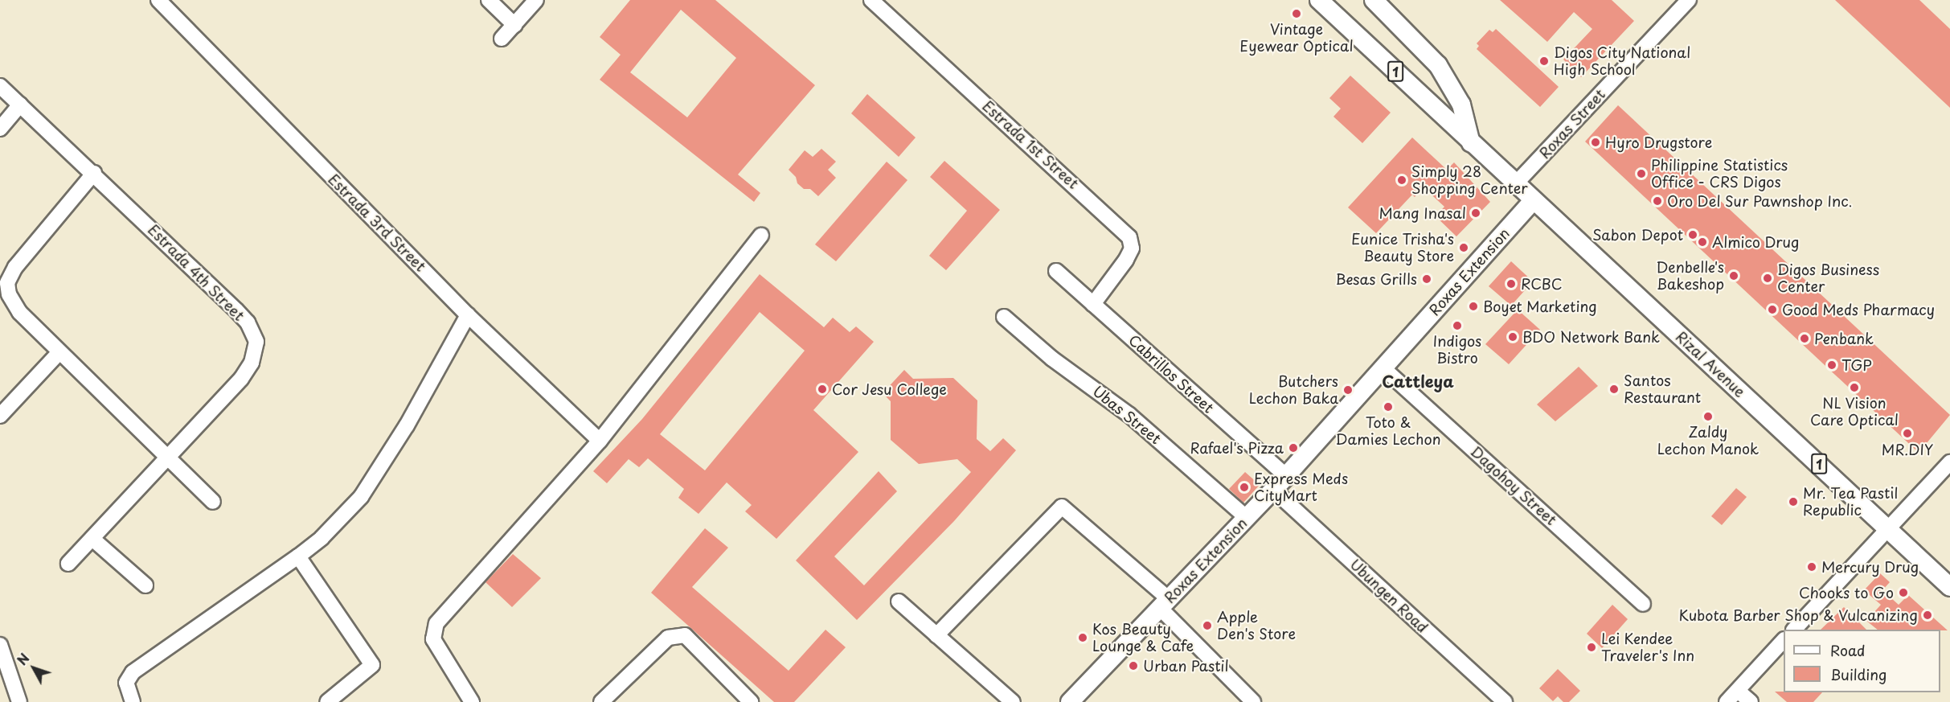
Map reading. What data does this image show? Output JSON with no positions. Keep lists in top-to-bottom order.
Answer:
{
  "streets": {
    "main road": ["1", "Roxas Extension", "Rizal Avenue"],
    "street": [
      "Roxas Street",
      "Estrada 1st Street",
      "Estrada 3rd Street",
      "Estrada 4th Street",
      "Cabrillos Street",
      "Ubas Street",
      "Dagohoy Street",
      "Ubungen Road"
    ]
  },
  "crossings": [
    ["Roxas Street", "Rizal Avenue"],
    ["Estrada 1st Street", "Cabrillos Street"],
    ["Roxas Extension", "Rizal Avenue"],
    ["Roxas Extension", "Cabrillos Street"],
    ["Roxas Extension", "Ubas Street"],
    ["Roxas Extension", "Dagohoy Street"],
    ["Roxas Extension", "Ubungen Road"]
  ],
  "districts": ["Cattleya"],
  "places": [
    "Vintage Eyewear Optical",
    "Digos City National High School",
    "Hyro Drugstore",
    "Philippine Statistics Office - CRS Digos",
    "Simply 28 Shopping Center",
    "Oro Del Sur Pawnshop Inc.",
    "Mang Inasal",
    "Sabon Depot",
    "Almico Drug",
    "Eunice Trisha's Beauty Store",
    "Denbelle's Bakeshop",
    "Digos Business Center",
    "Besas Grills",
    "RCBC",
    "Boyet Marketing",
    "Good Meds Pharmacy",
    "Indigos Bistro",
    "BDO Network Bank",
    "Penbank",
    "TGP",
    "NL Vision Care Optical",
    "Cor Jesu College",
    "Santos Restaurant",
    "Butchers Lechon Baka",
    "Toto & Damies Lechon",
    "Zaldy Lechon Manok",
    "MR.DIY",
    "Rafael's Pizza",
    "Express Meds CityMart",
    "Mr. Tea Pastil Republic",
    "Mercury Drug",
    "Chooks to Go",
    "Kubota Barber Shop & Vulcanizing",
    "Apple Den's Store",
    "Kos Beauty Lounge & Cafe",
    "Lei Kendee Traveler's Inn",
    "Urban Pastil"
  ],
  "legend": ["Road", "Building"],
  "north": "top left"
}
